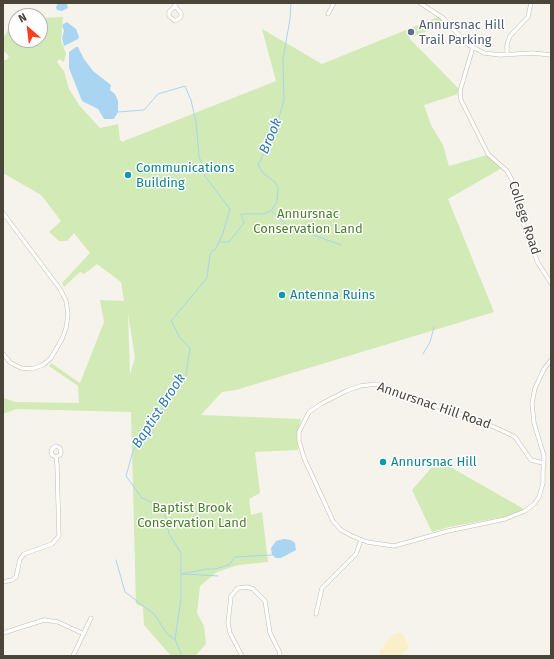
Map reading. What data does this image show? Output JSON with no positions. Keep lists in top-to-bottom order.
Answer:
{
  "streets": {
    "street": ["College Road", "Annursnac Hill Road"]
  },
  "water": ["Brook", "Baptist Brook"],
  "parks": ["Annursnac Conservation Land", "Baptist Brook Conservation Land"],
  "places": [
    "Annursnac Hill Trail Parking",
    "Communications Building",
    "Antenna Ruins",
    "Annursnac Hill"
  ],
  "north": "top left"
}
